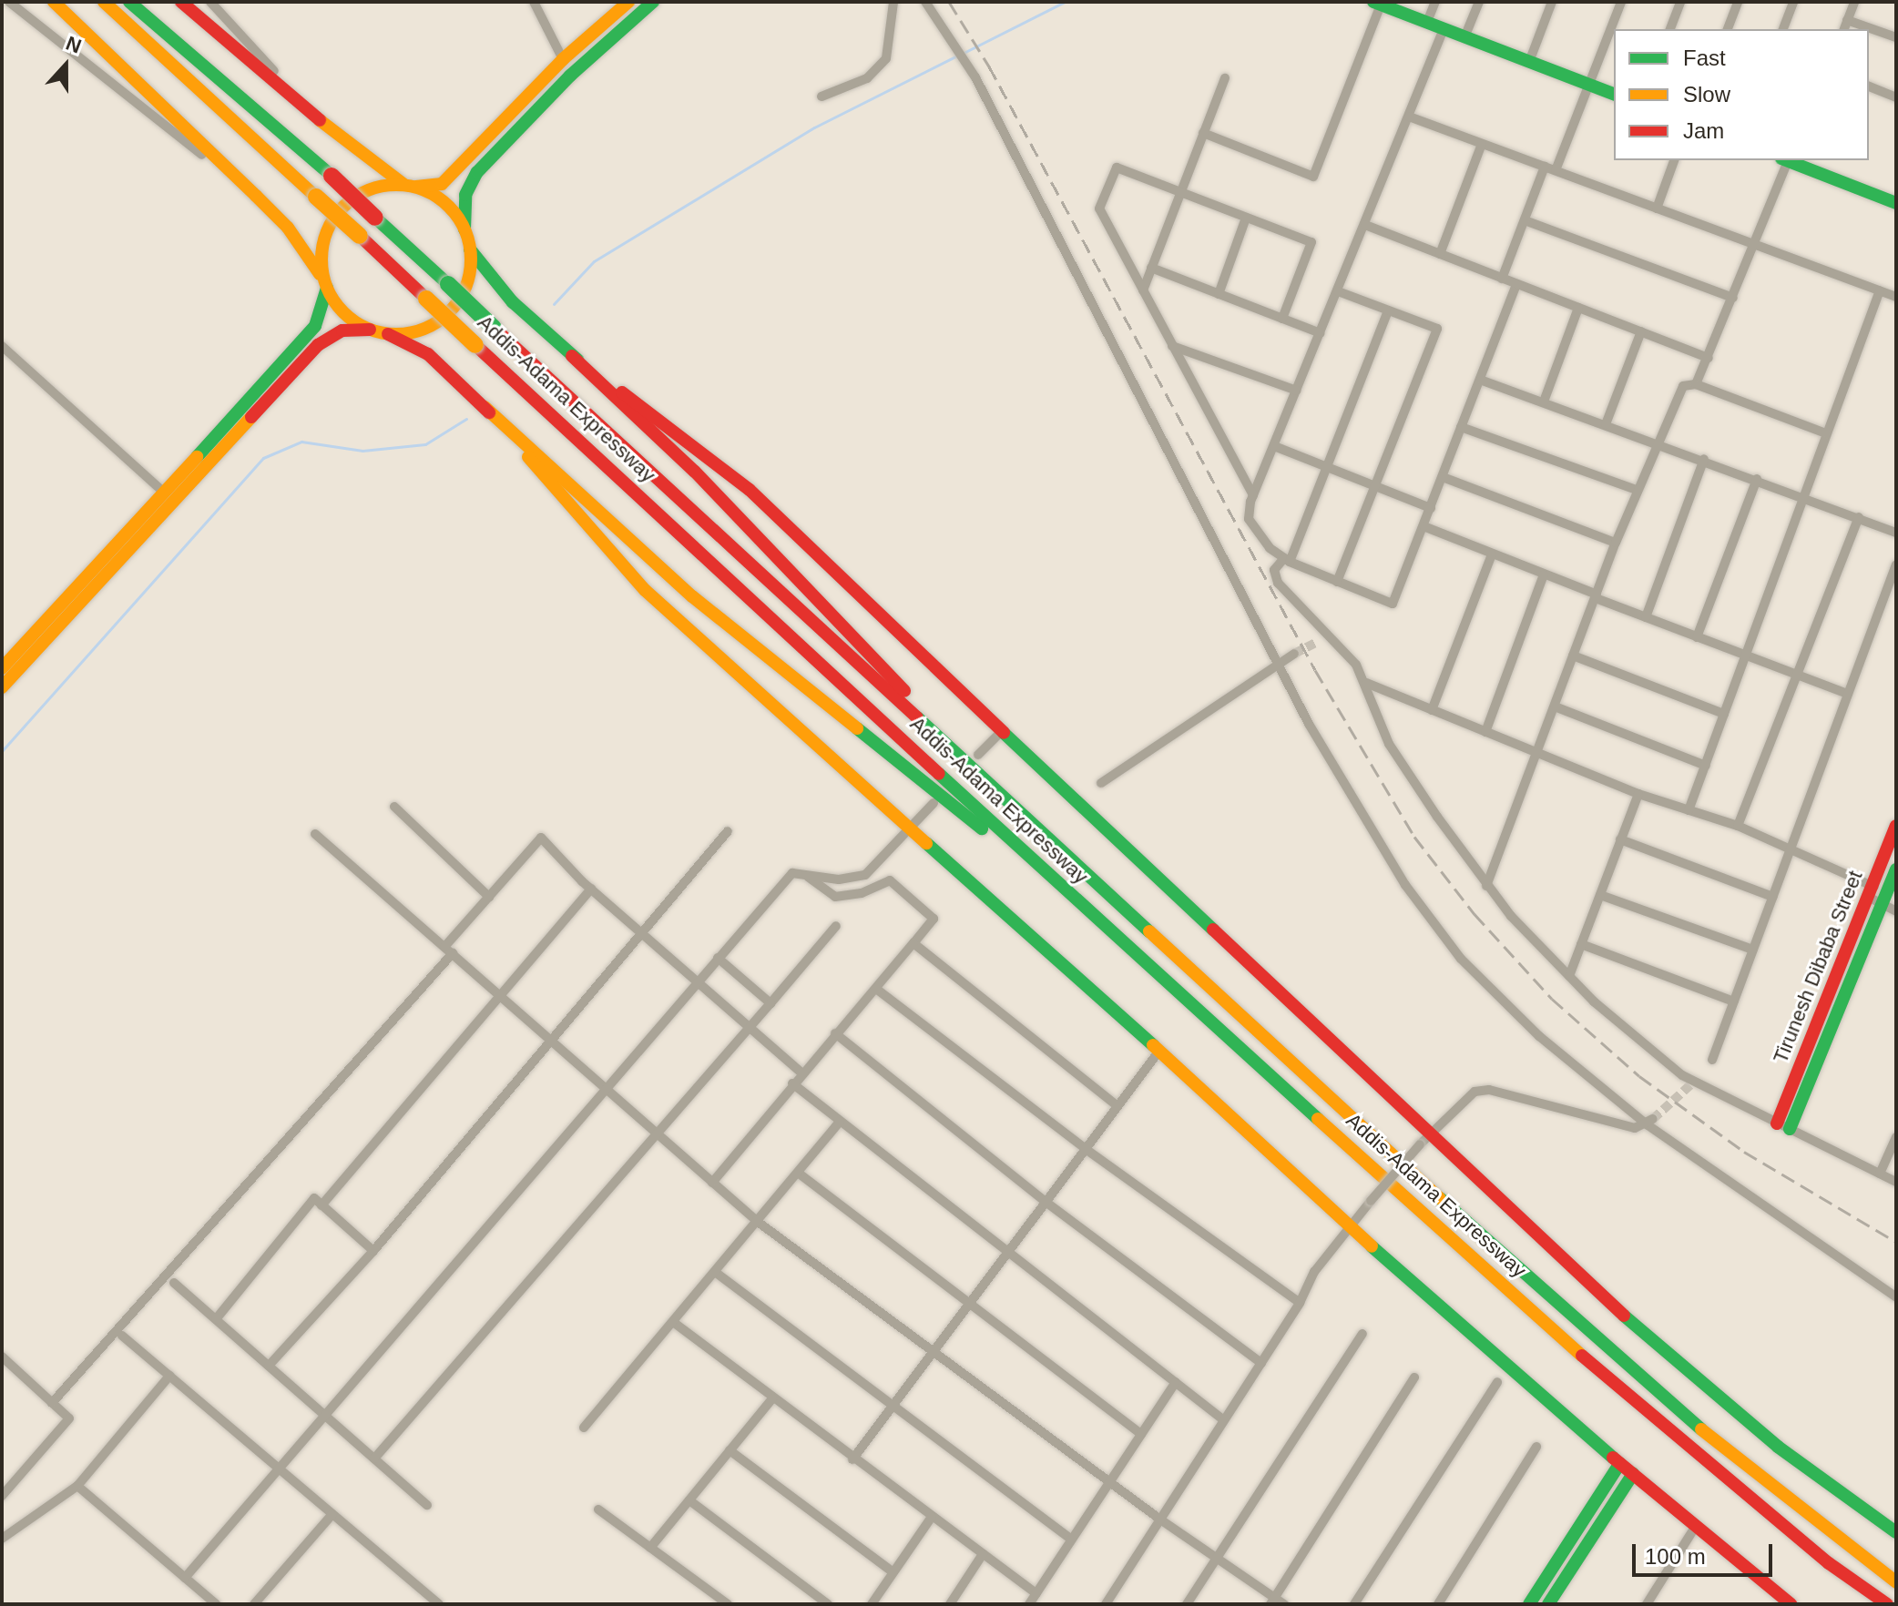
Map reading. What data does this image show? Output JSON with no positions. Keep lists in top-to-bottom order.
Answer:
{
  "streets": {
    "main road": ["Addis-Adama Expressway", "Tirunesh Dibaba Street"]
  },
  "legend": ["Fast", "Slow", "Jam"],
  "scale_bar": "100 m",
  "north": "top"
}
